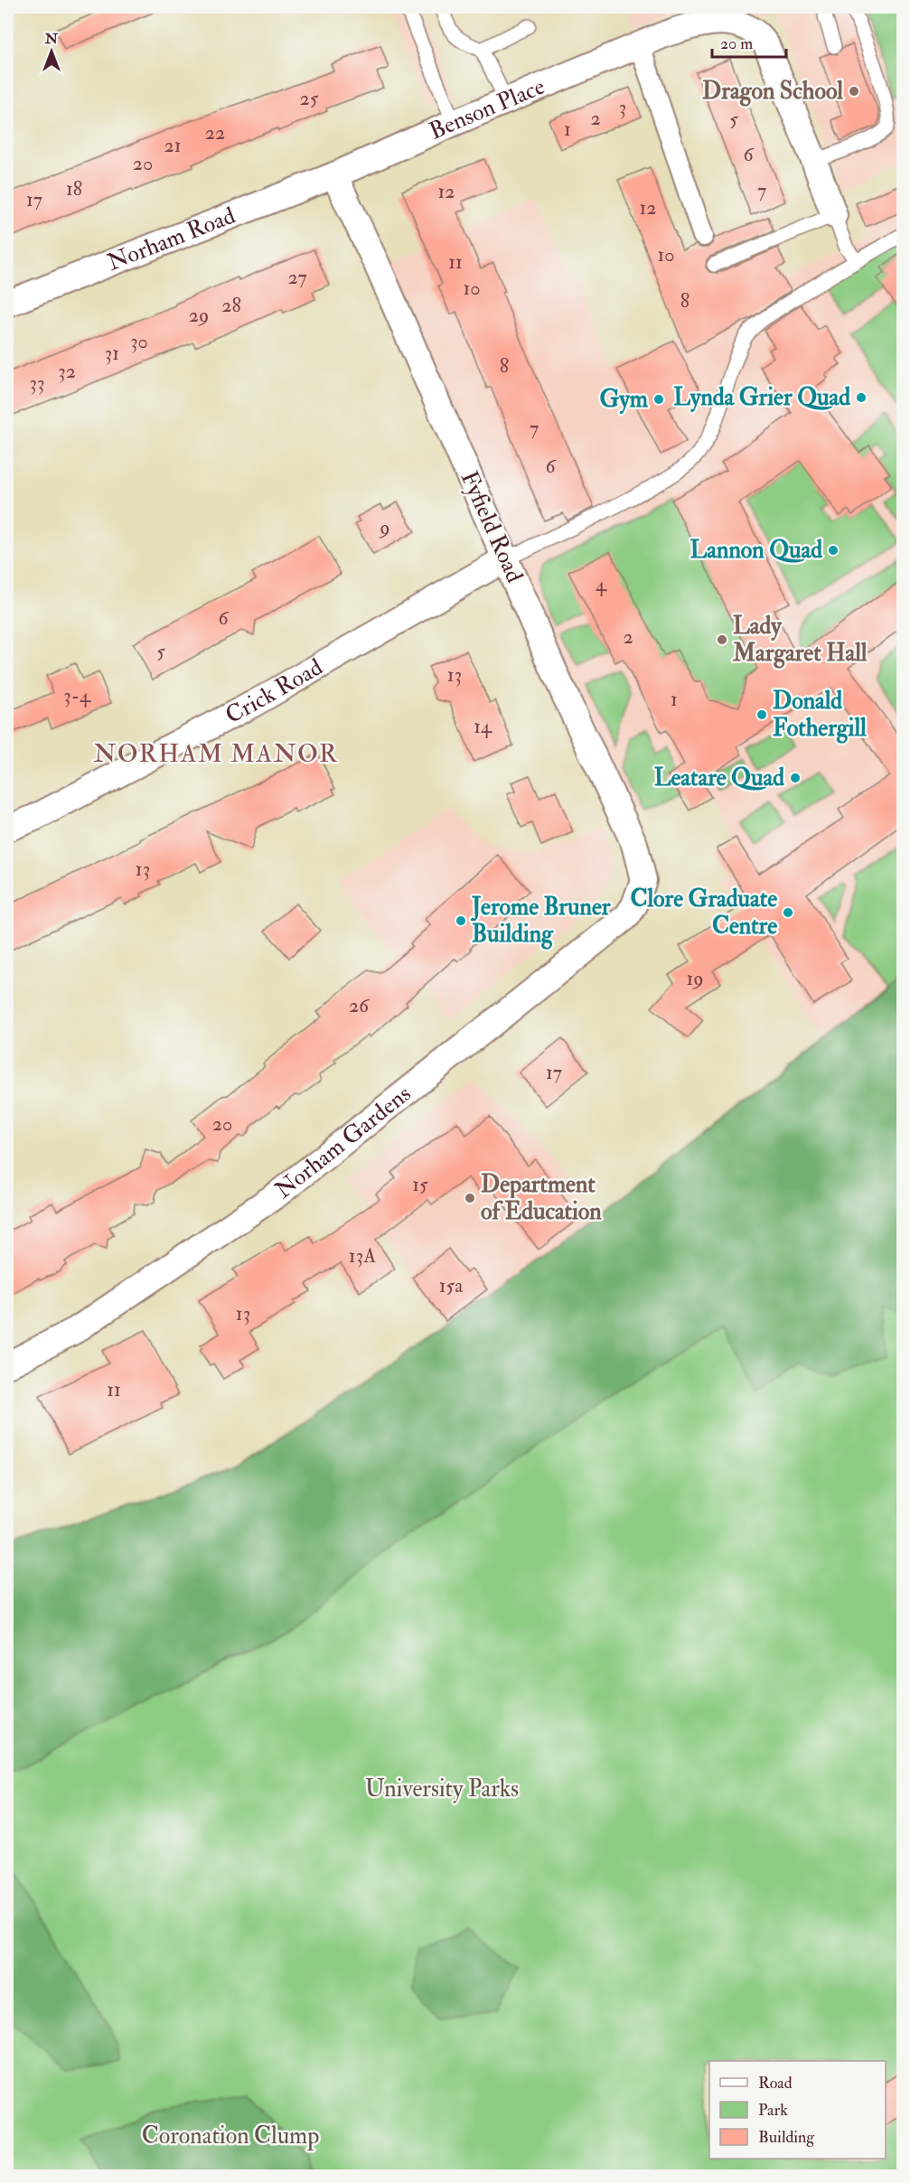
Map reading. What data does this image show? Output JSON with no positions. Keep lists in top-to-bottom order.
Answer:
{
  "streets": {
    "street": [
      "Benson Place",
      "Norham Road",
      "Fyfield Road",
      "Crick Road",
      "Norham Gardens"
    ]
  },
  "crossings": [
    ["Benson Place", "Norham Road"],
    ["Benson Place", "Fyfield Road"],
    ["Norham Road", "Fyfield Road"],
    ["Fyfield Road", "Crick Road"],
    ["Fyfield Road", "Norham Gardens"]
  ],
  "districts": ["NORHAM MANOR"],
  "parks": ["University Parks", "Coronation Clump"],
  "places": [
    "Dragon School",
    "Lynda Grier Quad",
    "Gym",
    "Lannon Quad",
    "Lady Margaret Hall",
    "Donald Fothergill",
    "Leatare Quad",
    "Clore Graduate Centre",
    "Jerome Bruner Building",
    "Department of Education"
  ],
  "house_numbers": [
    "25",
    "3",
    "2",
    "5",
    "1",
    "22",
    "21",
    "6",
    "20",
    "18",
    "7",
    "12",
    "17",
    "12",
    "10",
    "11",
    "27",
    "10",
    "8",
    "28",
    "29",
    "30",
    "31",
    "8",
    "32",
    "33",
    "7",
    "6",
    "9",
    "4",
    "6",
    "2",
    "5",
    "13",
    "3-4",
    "1",
    "14",
    "13",
    "19",
    "26",
    "17",
    "20",
    "15",
    "13A",
    "15a",
    "13",
    "11"
  ],
  "legend": ["Road", "Park", "Building"],
  "scale_bar": "20 m",
  "north": "top"
}
